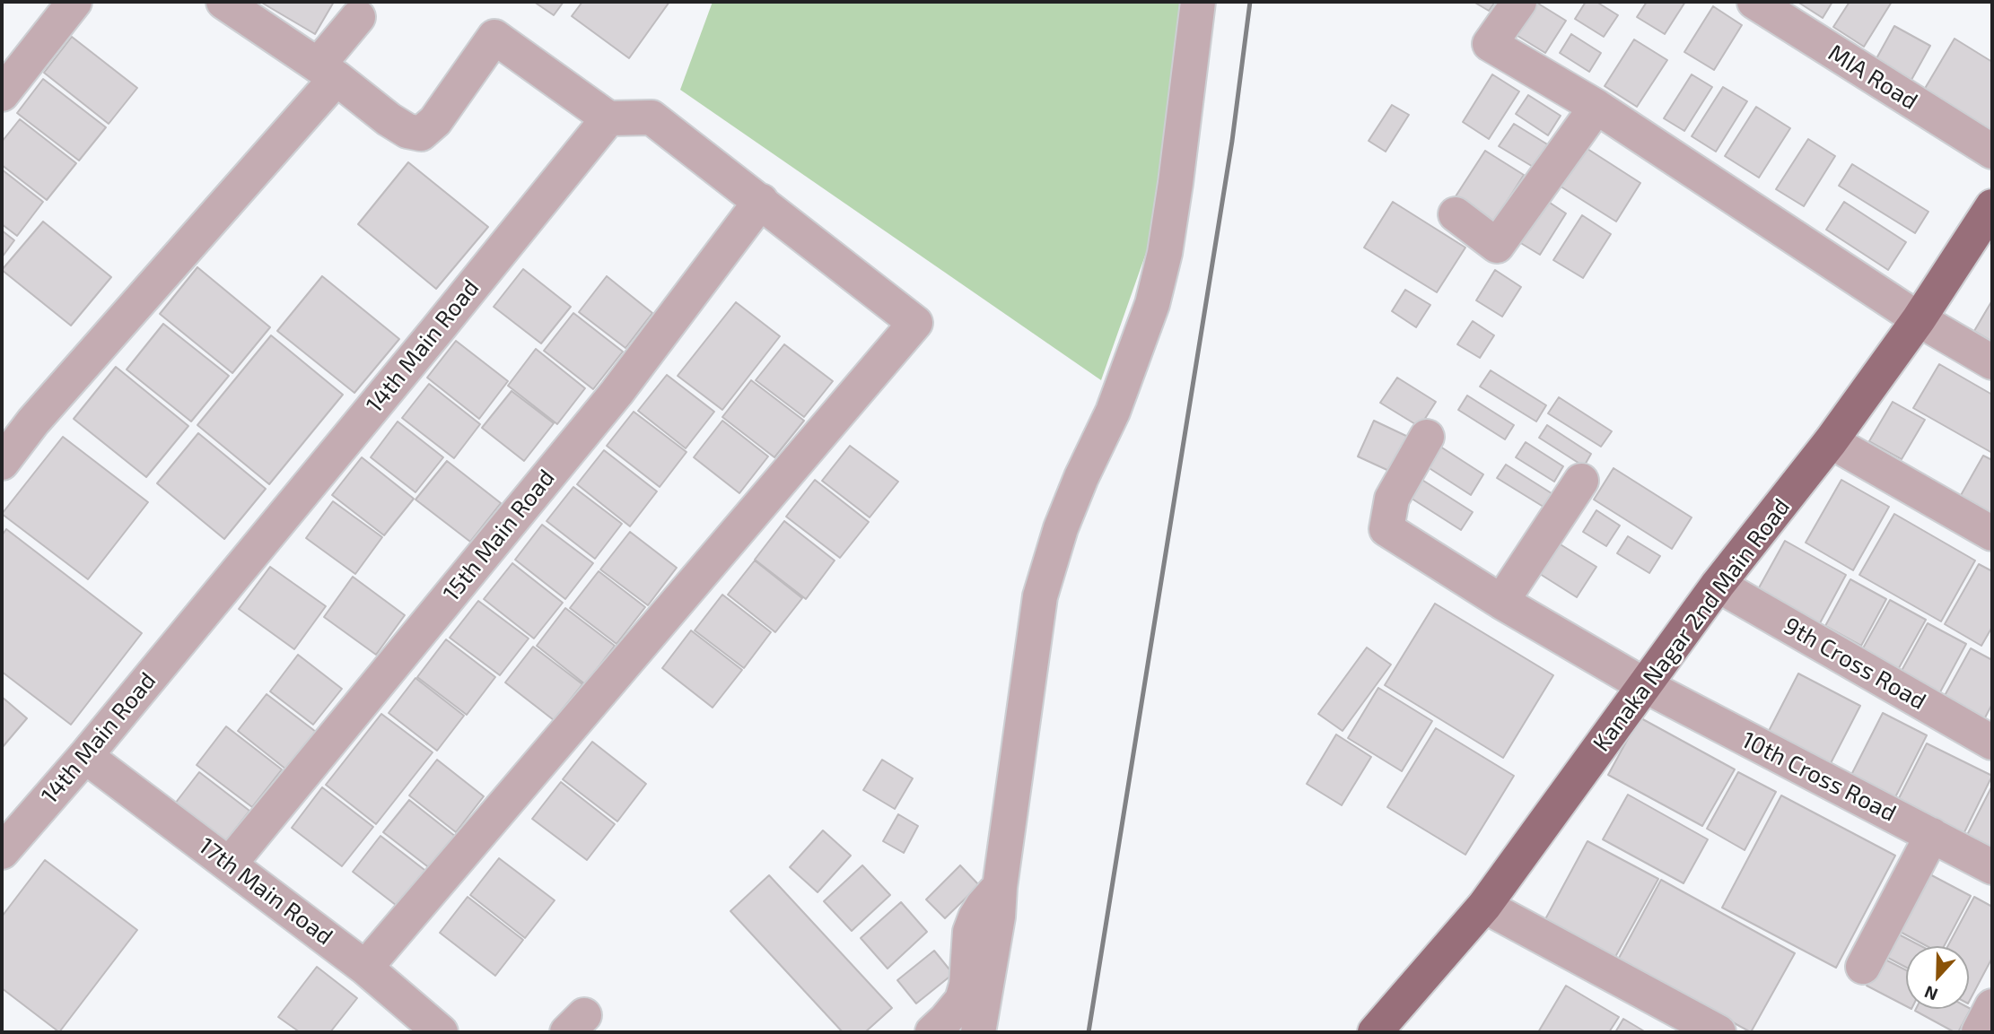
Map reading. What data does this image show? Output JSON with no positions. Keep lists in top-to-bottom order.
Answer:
{
  "streets": {
    "main road": ["Kanaka Nagar 2nd Main Road"],
    "street": [
      "MIA Road",
      "14th Main Road",
      "15th Main Road",
      "9th Cross Road",
      "10th Cross Road",
      "17th Main Road"
    ]
  },
  "crossings": [
    ["14th Main Road", "17th Main Road"],
    ["15th Main Road", "17th Main Road"],
    ["Kanaka Nagar 2nd Main Road", "9th Cross Road"],
    ["Kanaka Nagar 2nd Main Road", "10th Cross Road"]
  ],
  "north": "bottom"
}
